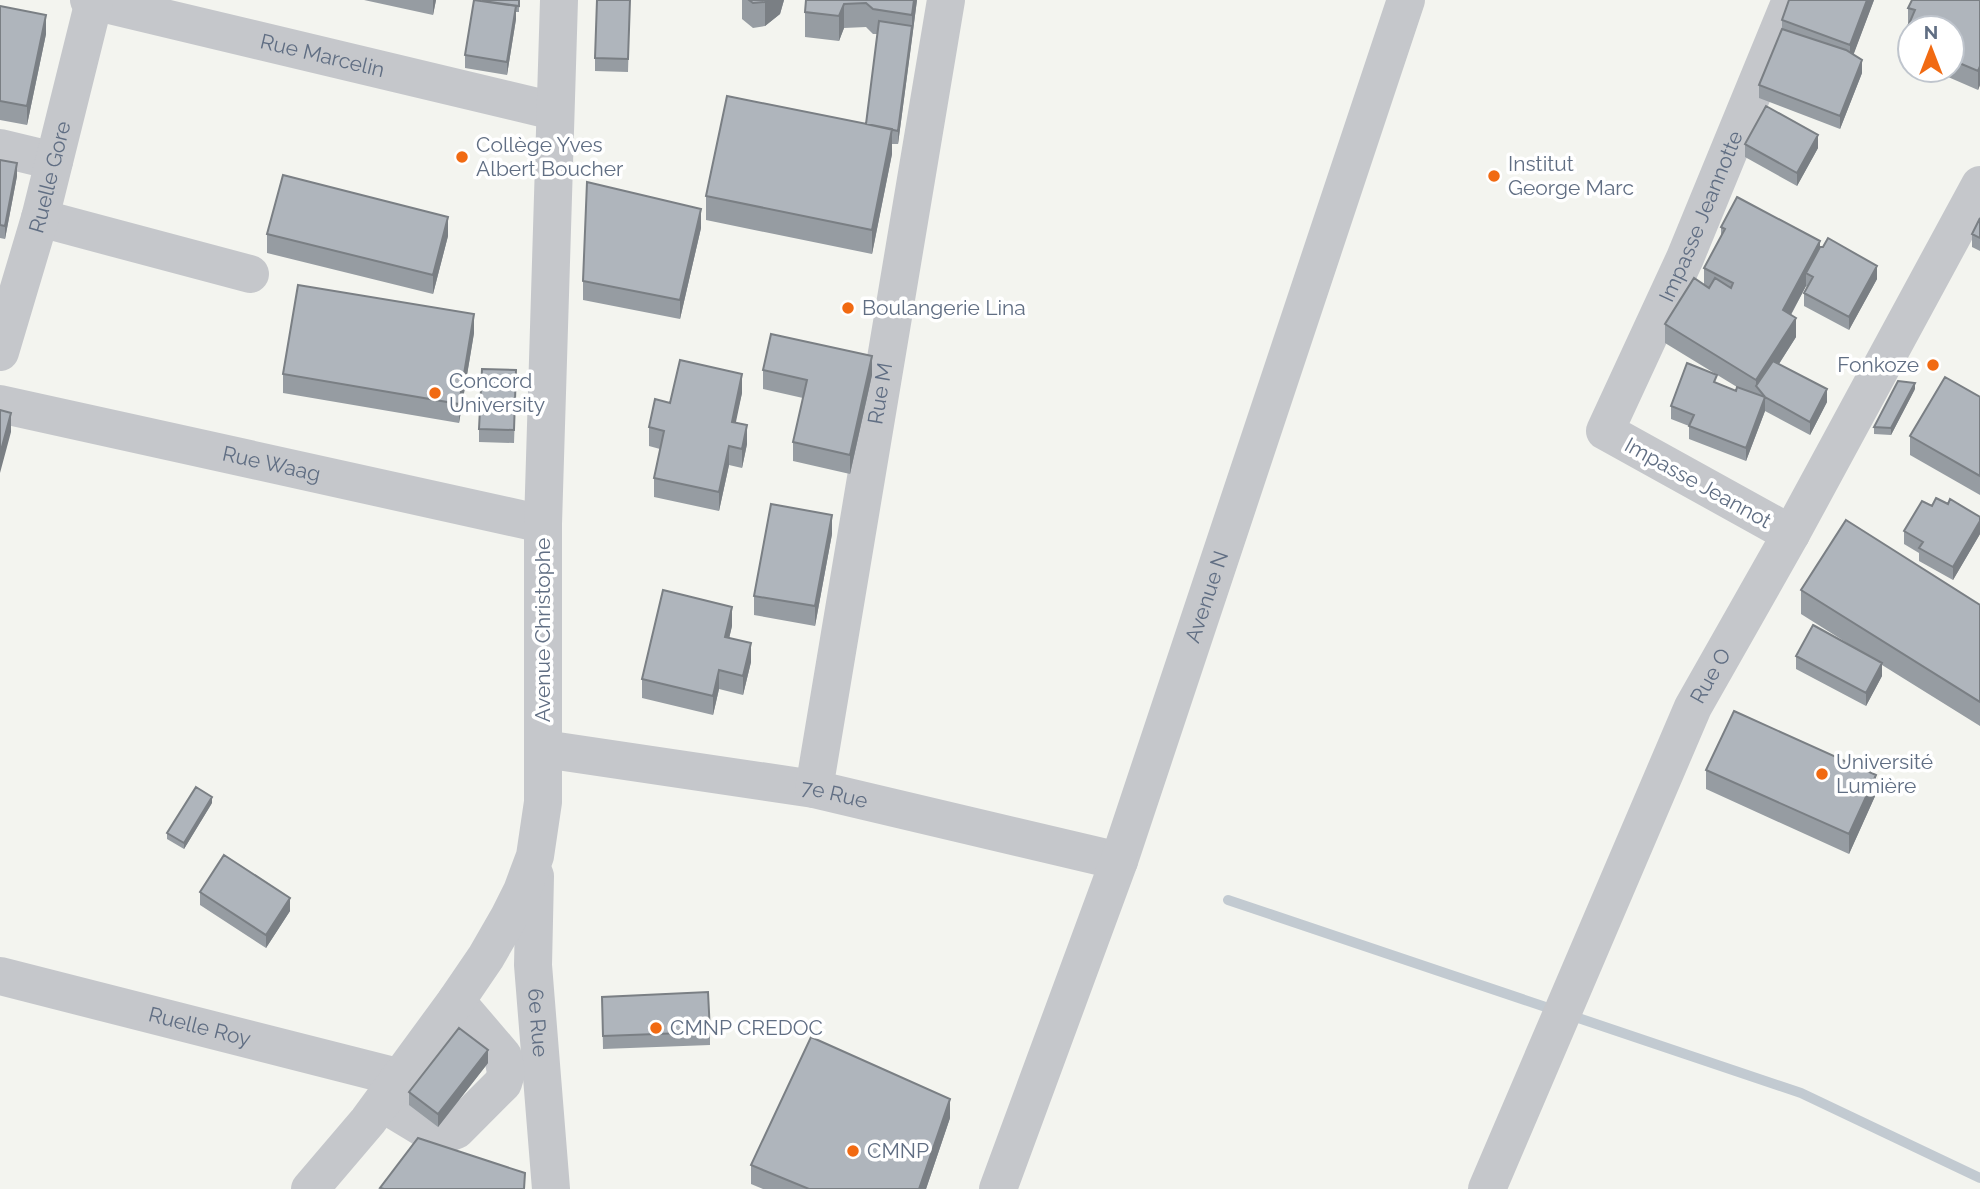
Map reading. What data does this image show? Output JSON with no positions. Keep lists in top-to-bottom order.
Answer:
{
  "streets": {
    "street": [
      "Rue Marcelin",
      "Ruelle Gore",
      "Impasse Jeannotte",
      "Rue M",
      "Rue Waag",
      "Impasse Jeannot",
      "Avenue N",
      "Avenue Christophe",
      "Rue O",
      "7e Rue",
      "6e Rue",
      "Ruelle Roy"
    ]
  },
  "crossings": [
    ["Rue Marcelin", "Ruelle Gore"],
    ["Rue Marcelin", "Avenue Christophe"],
    ["Impasse Jeannotte", "Impasse Jeannot"],
    ["Rue M", "7e Rue"],
    ["Rue Waag", "Avenue Christophe"],
    ["Impasse Jeannot", "Rue O"],
    ["Avenue N", "7e Rue"],
    ["Avenue Christophe", "7e Rue"],
    ["Avenue Christophe", "6e Rue"],
    ["Avenue Christophe", "Ruelle Roy"]
  ],
  "places": [
    "Collège Yves Albert Boucher",
    "Institut George Marc",
    "Boulangerie Lina",
    "Fonkoze",
    "Concord University",
    "Université Lumière",
    "CMNP CREDOC",
    "CMNP"
  ],
  "north": "top"
}
